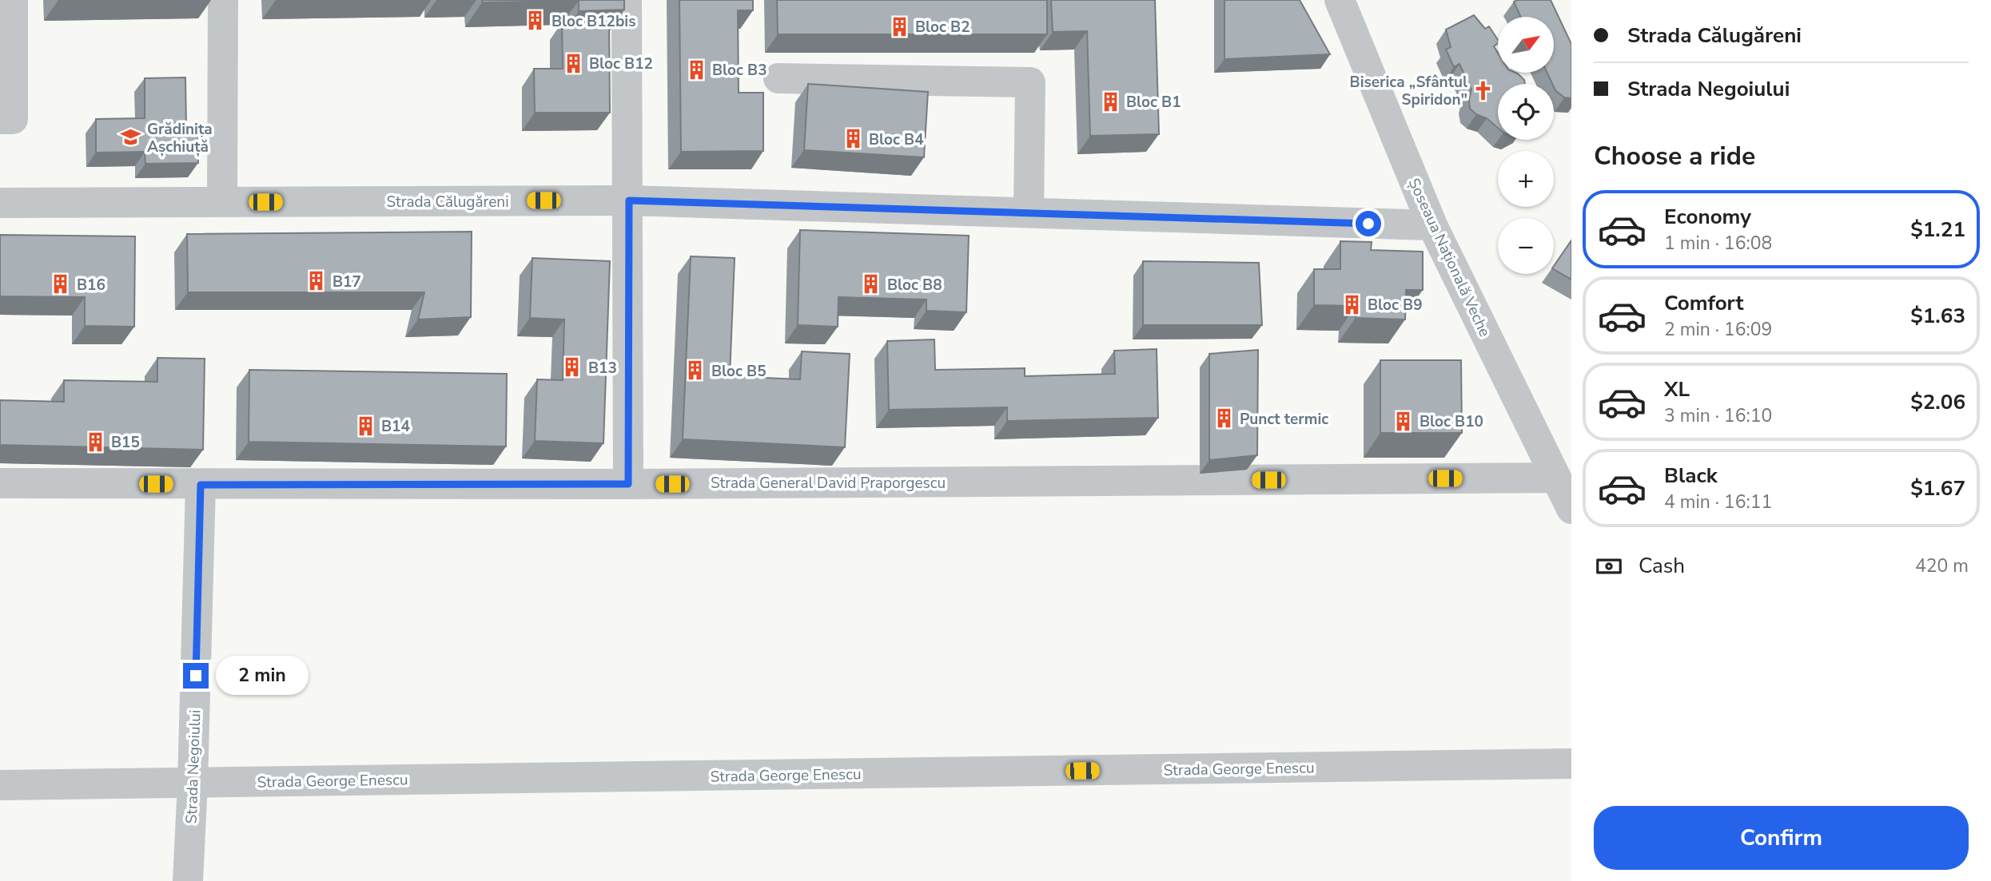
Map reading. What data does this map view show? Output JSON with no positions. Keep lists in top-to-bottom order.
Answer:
{
  "streets": {
    "street": [
      "Strada Călugăreni",
      "Șoseaua Națională Veche",
      "Strada General David Praporgescu",
      "Strada Negoiului",
      "Strada George Enescu"
    ]
  },
  "crossings": [
    ["Strada Călugăreni", "Șoseaua Națională Veche"],
    ["Șoseaua Națională Veche", "Strada General David Praporgescu"],
    ["Strada General David Praporgescu", "Strada Negoiului"],
    ["Strada Negoiului", "Strada George Enescu"]
  ],
  "places": {
    "building": [
      "Bloc B12bis",
      "Bloc B2",
      "Bloc B12",
      "Bloc B3",
      "Bloc B1",
      "Bloc B4",
      "B17",
      "B16",
      "Bloc B8",
      "Bloc B9",
      "B13",
      "Bloc B5",
      "Punct termic",
      "Bloc B10",
      "B14",
      "B15"
    ],
    "church": ["Biserica „Sfântul Spiridon\""],
    "school or university": ["Grădinița Așchiuță"]
  },
  "north": "top right",
  "page": {
    "banner": ["Strada Călugăreni", "Strada Negoiului"],
    "map_buttons": ["+", "−"],
    "heading": "Choose a ride",
    "list": [
      {
        "name": "Economy",
        "note": "1 min · 16:08",
        "value": "$1.21"
      },
      {
        "name": "Comfort",
        "note": "2 min · 16:09",
        "value": "$1.63"
      },
      {
        "name": "XL",
        "note": "3 min · 16:10",
        "value": "$2.06"
      },
      {
        "name": "Black",
        "note": "4 min · 16:11",
        "value": "$1.67"
      }
    ],
    "pay": ["Cash", "420 m"],
    "bubble": "2 min",
    "buttons": "Confirm"
  }
}
